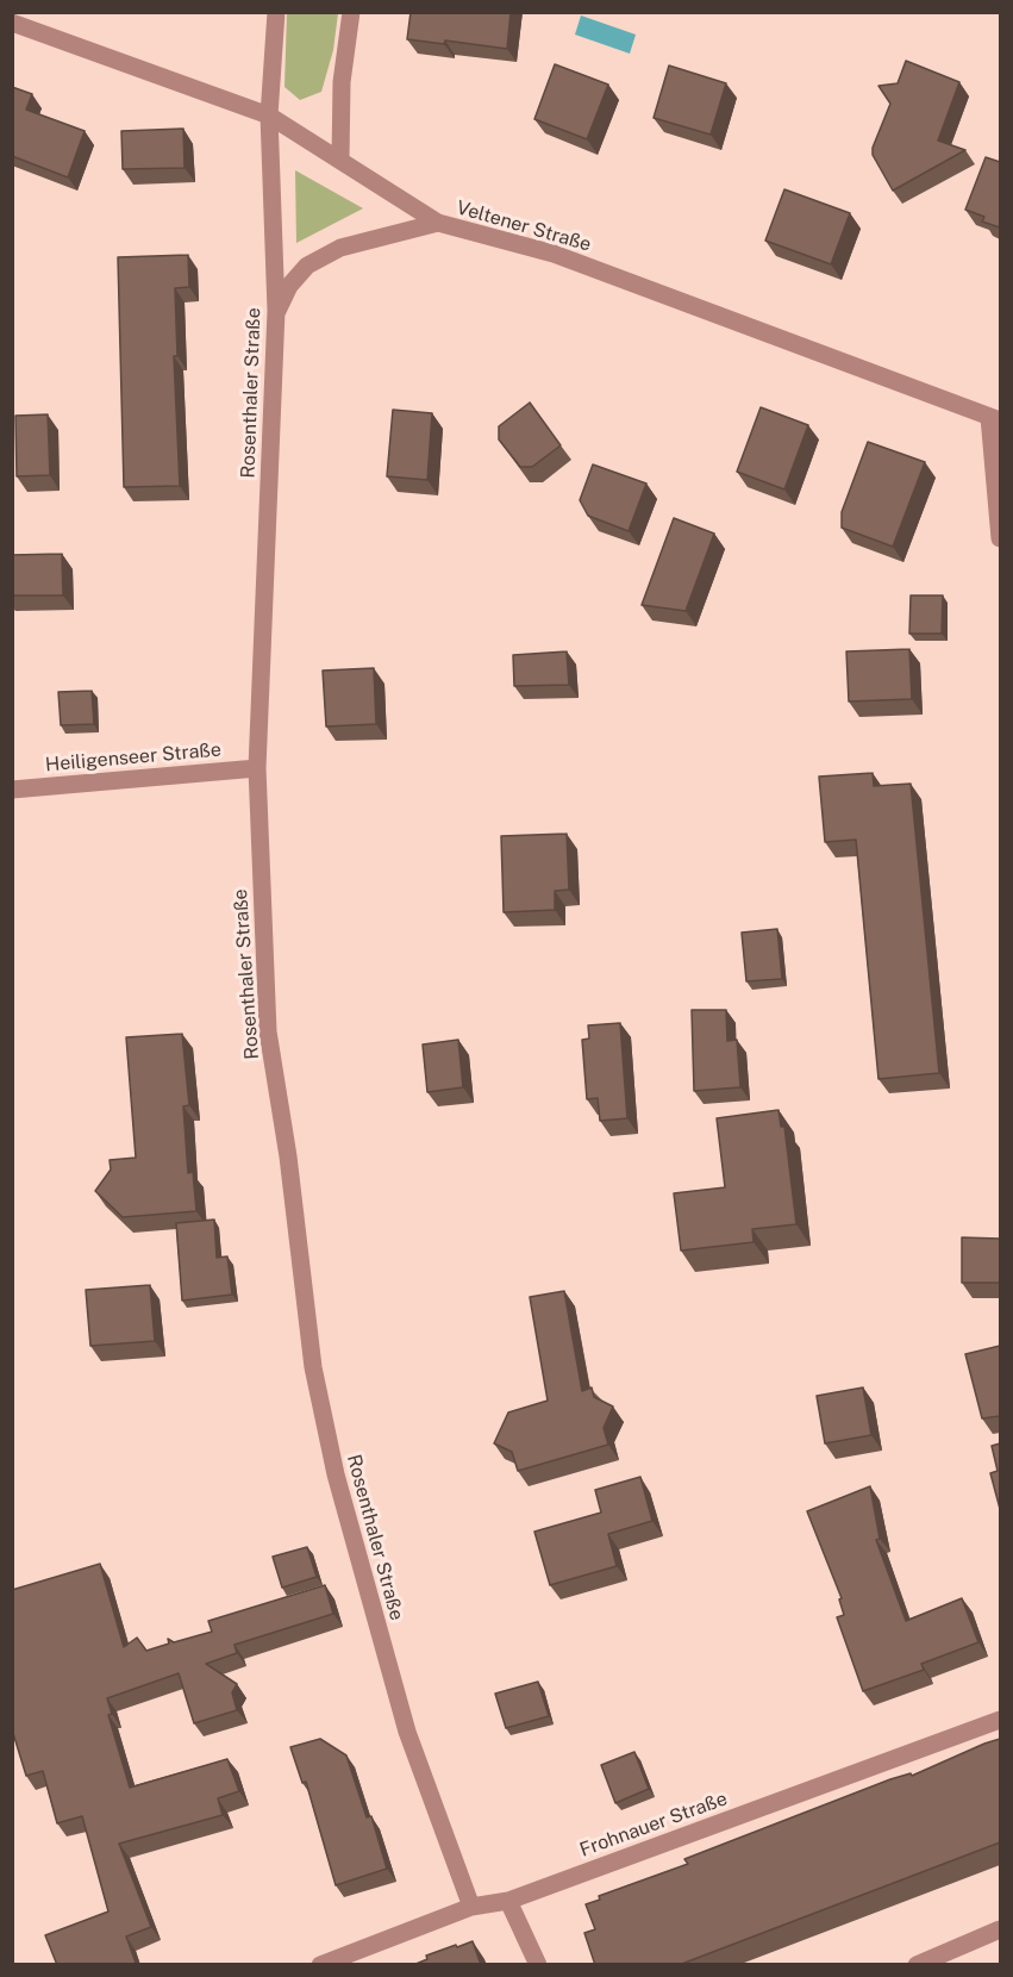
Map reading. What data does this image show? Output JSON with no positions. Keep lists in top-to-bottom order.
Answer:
{
  "streets": {
    "street": [
      "Veltener Straße",
      "Rosenthaler Straße",
      "Heiligenseer Straße",
      "Frohnauer Straße"
    ]
  },
  "crossings": [
    ["Veltener Straße", "Rosenthaler Straße"],
    ["Rosenthaler Straße", "Heiligenseer Straße"],
    ["Rosenthaler Straße", "Frohnauer Straße"]
  ]
}
